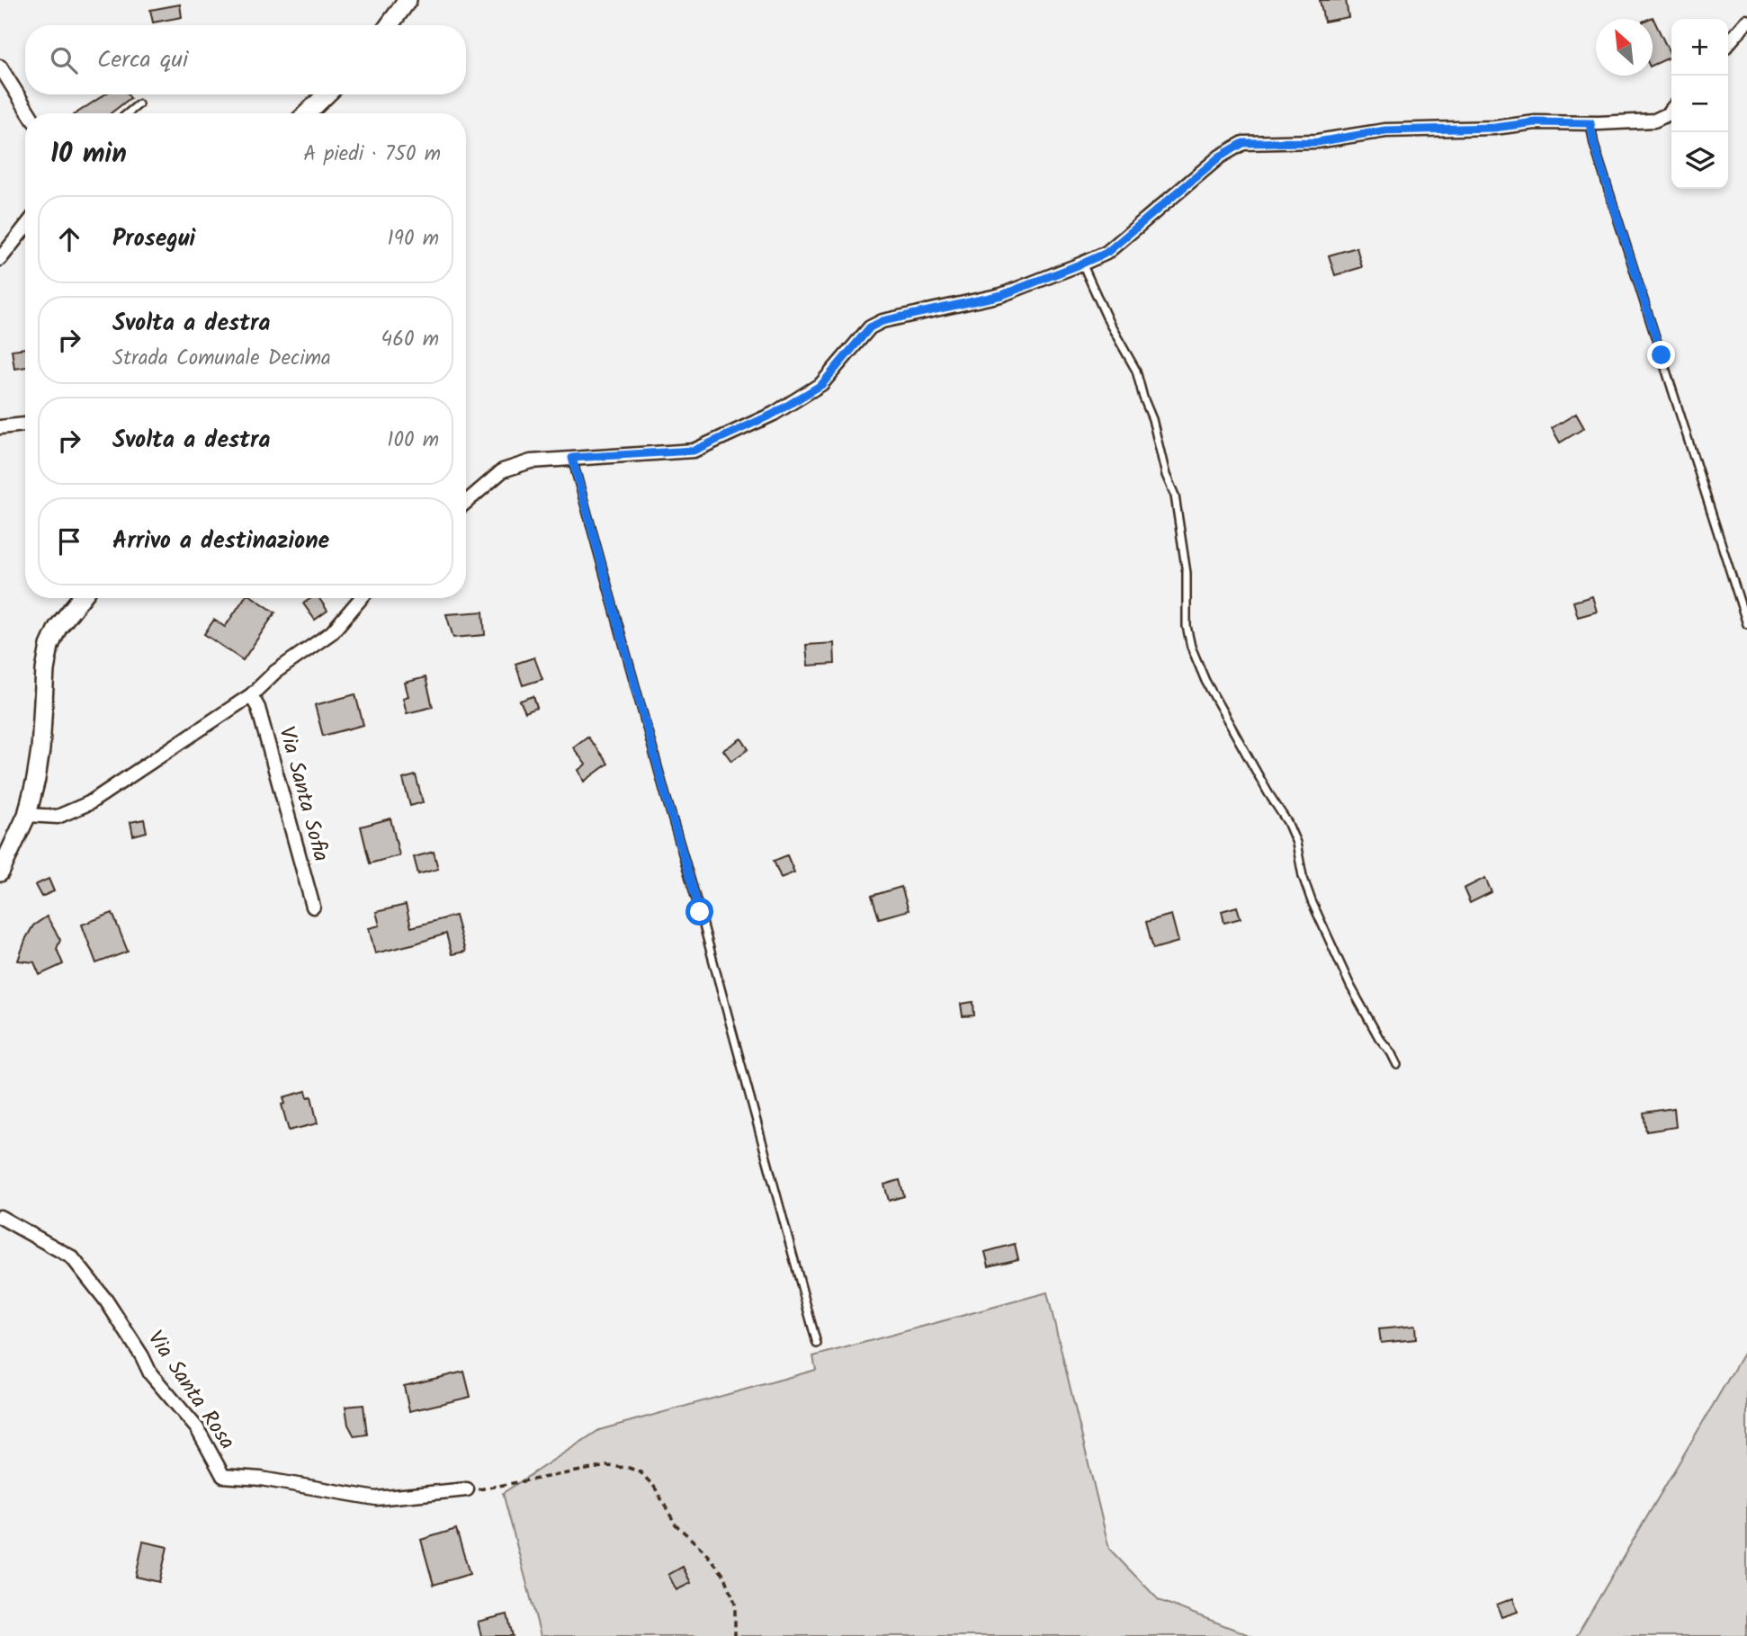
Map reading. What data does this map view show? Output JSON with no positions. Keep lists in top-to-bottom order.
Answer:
{
  "streets": {
    "street": ["Via Santa Sofia", "Via Santa Rosa"]
  },
  "north": "top left",
  "page": {
    "map_buttons": ["+", "−"],
    "search": "Cerca qui",
    "heading": ["10 min", "A piedi · 750 m"],
    "list": [
      ["Prosegui", "190 m"],
      ["Svolta a destra", "Strada Comunale Decima", "460 m"],
      ["Svolta a destra", "100 m"],
      "Arrivo a destinazione"
    ]
  }
}
